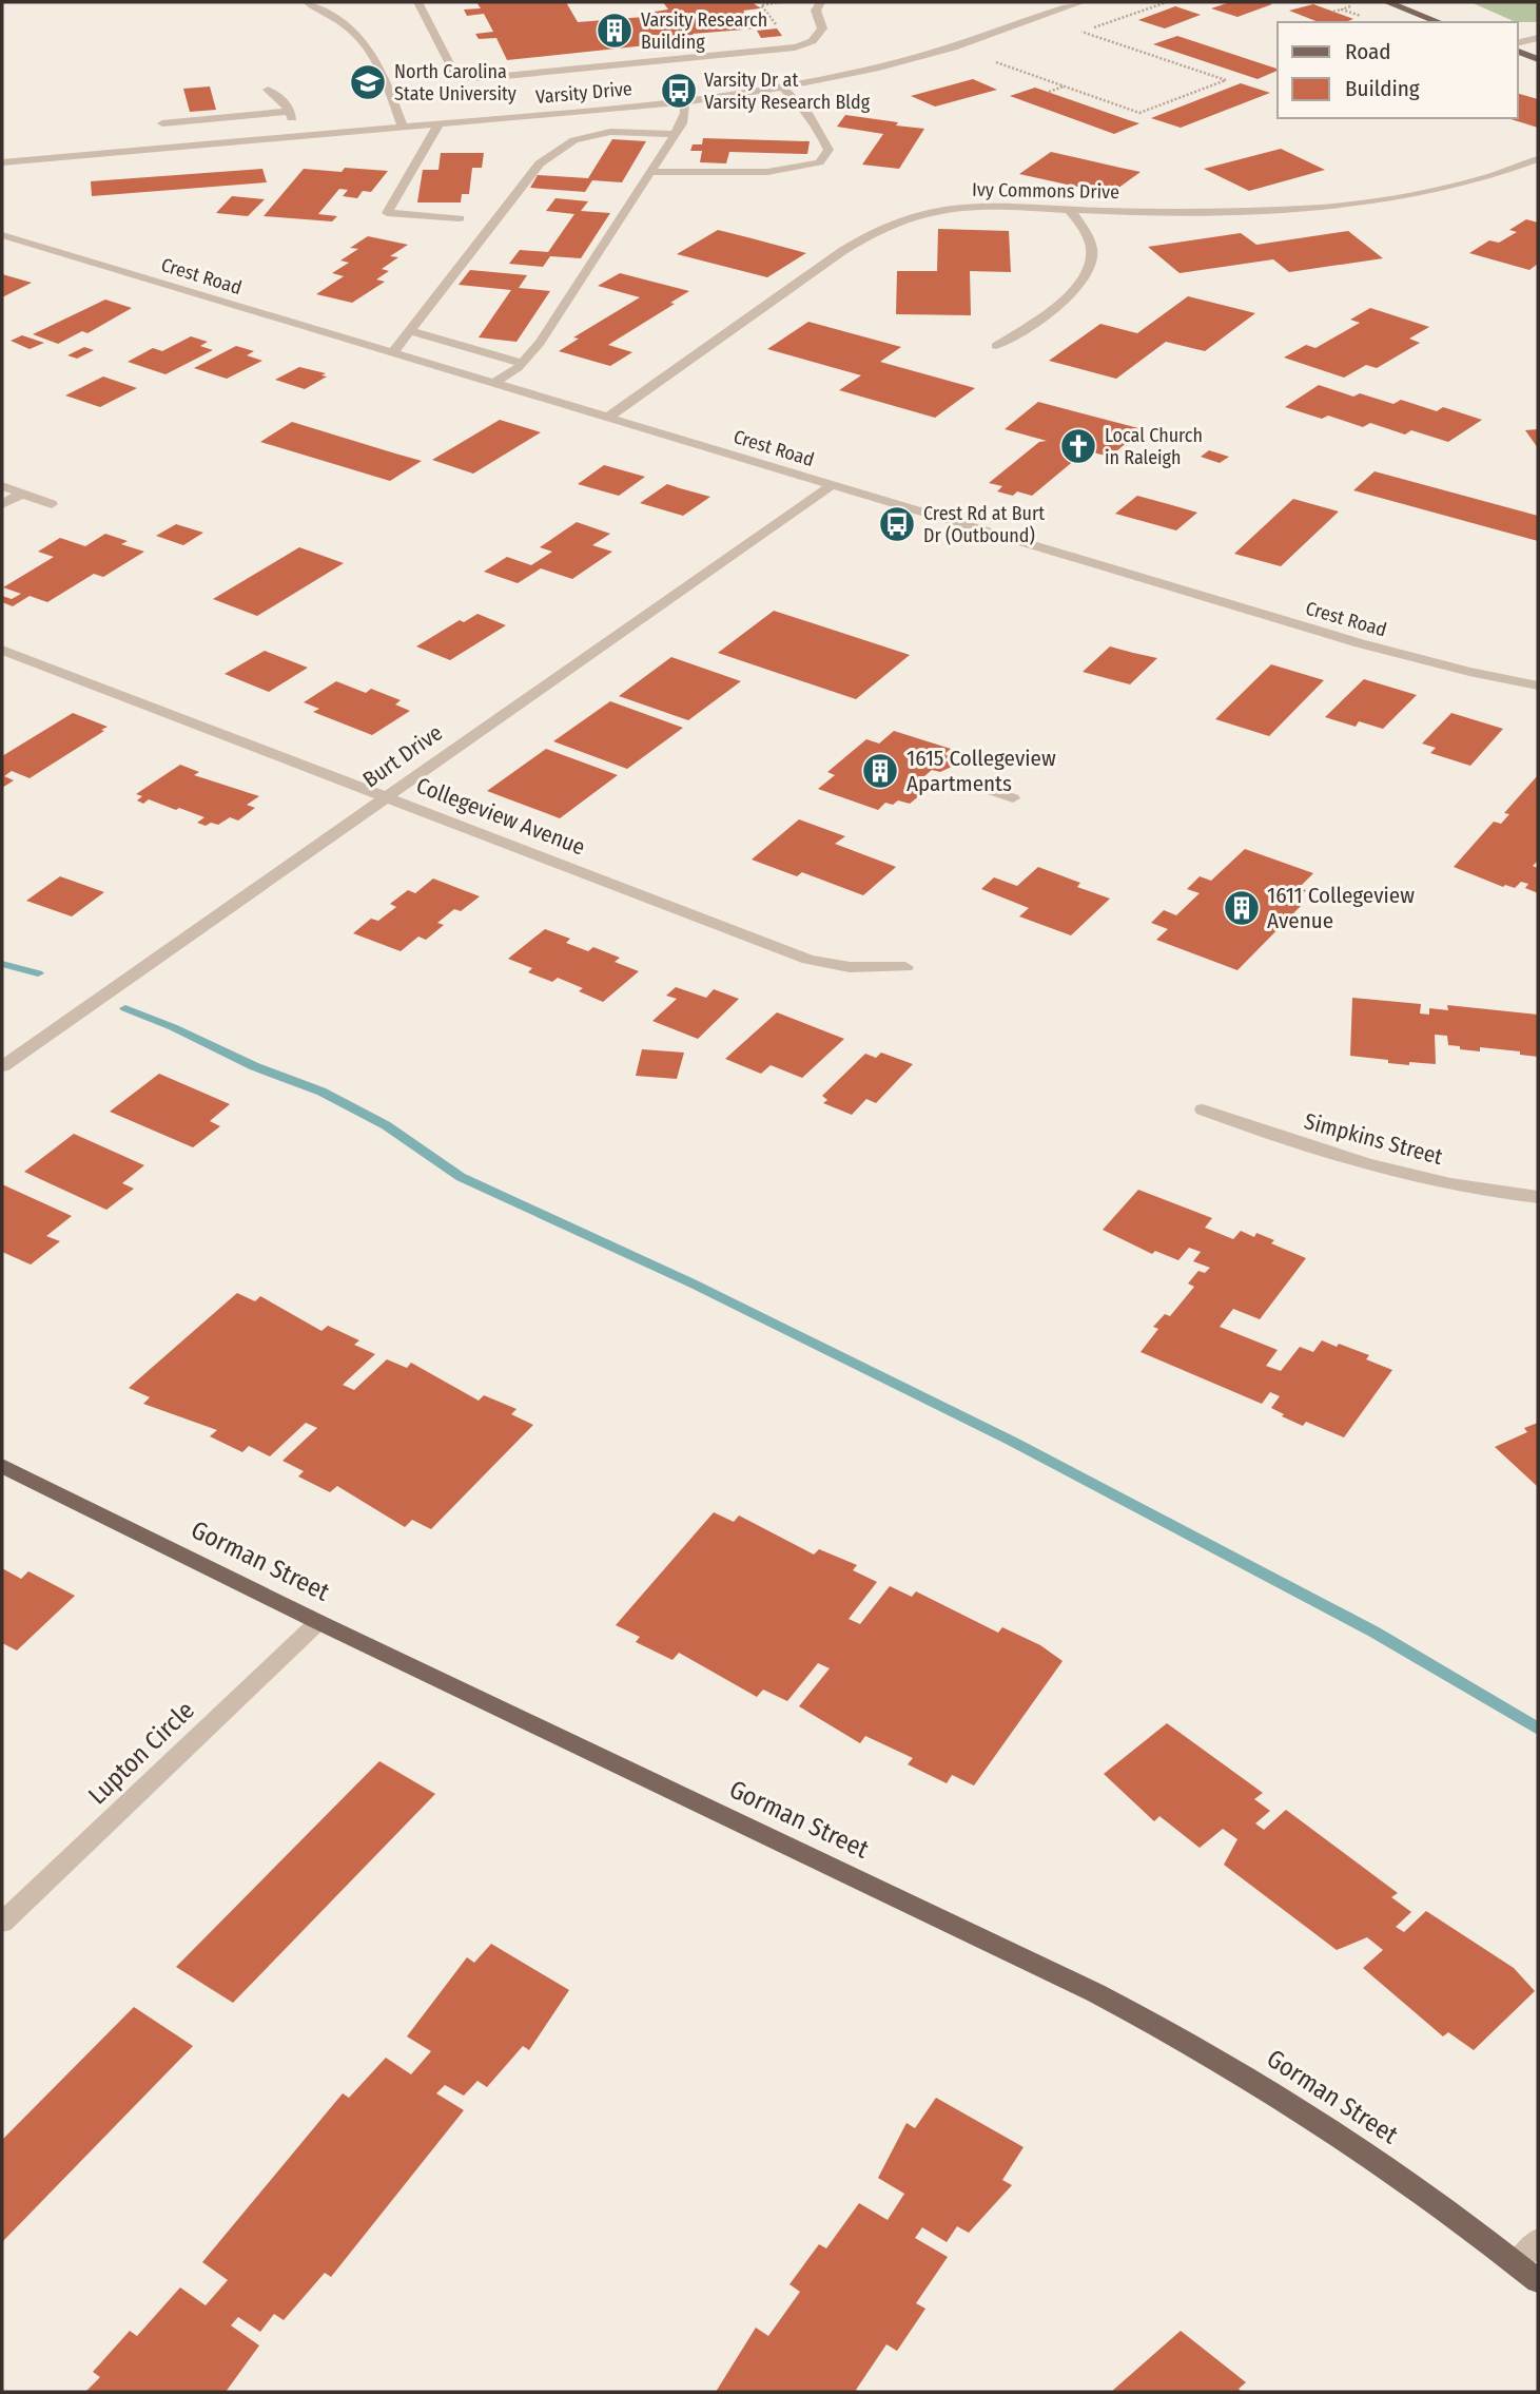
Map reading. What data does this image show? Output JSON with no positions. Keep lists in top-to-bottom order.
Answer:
{
  "streets": {
    "main road": ["Gorman Street"],
    "street": [
      "Varsity Drive",
      "Ivy Commons Drive",
      "Crest Road",
      "Burt Drive",
      "Collegeview Avenue",
      "Simpkins Street",
      "Lupton Circle"
    ]
  },
  "crossings": [
    ["Ivy Commons Drive", "Crest Road"],
    ["Crest Road", "Burt Drive"],
    ["Burt Drive", "Collegeview Avenue"],
    ["Gorman Street", "Lupton Circle"]
  ],
  "places": {
    "building": ["Varsity Research Building", "1615 Collegeview Apartments", "1611 Collegeview Avenue"],
    "school or university": ["North Carolina State University"],
    "bus stop": ["Varsity Dr at Varsity Research Bldg", "Crest Rd at Burt Dr (Outbound)"],
    "church": ["Local Church in Raleigh"]
  },
  "legend": ["Road", "Building"]
}
